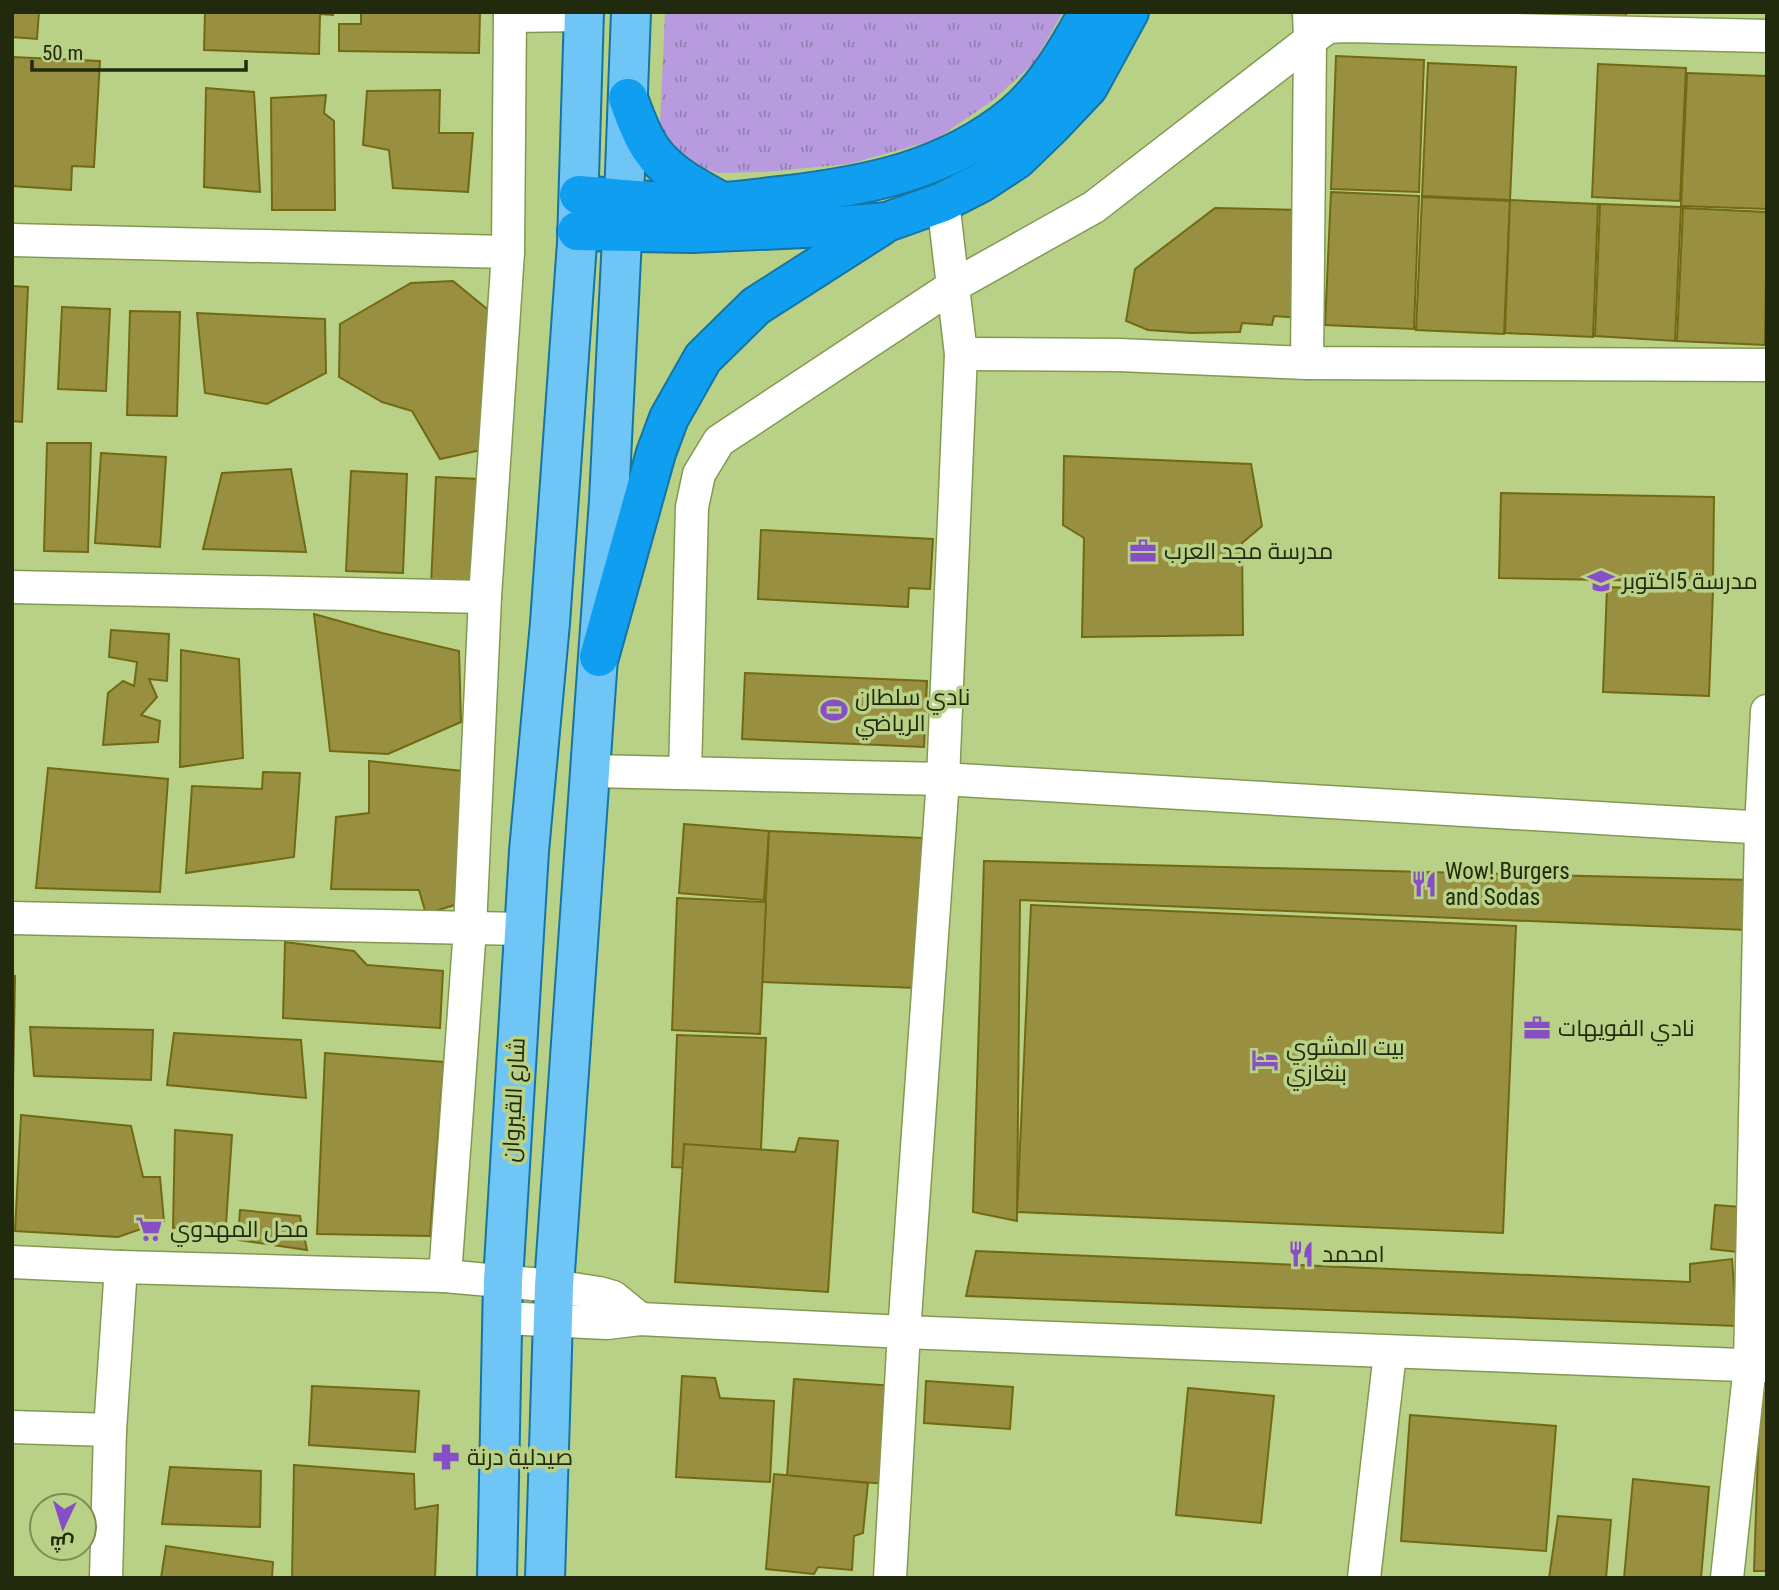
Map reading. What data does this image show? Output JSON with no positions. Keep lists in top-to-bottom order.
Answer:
{
  "streets": {
    "main road": ["شارع القيروان"]
  },
  "places": {
    "office": ["مدرسة مجد العرب", "نادي الفويهات"],
    "school or university": ["مدرسة 5اكتوبر"],
    "sports": ["نادي سلطان الرياضي"],
    "restaurant": ["Wow! Burgers and Sodas", "امحمد"],
    "hotel": ["بيت المشوي بنغازي"],
    "supermarket": ["محل المهدوي"],
    "pharmacy": ["صيدلية درنة"]
  },
  "scale_bar": "50 m",
  "north": "bottom"
}
